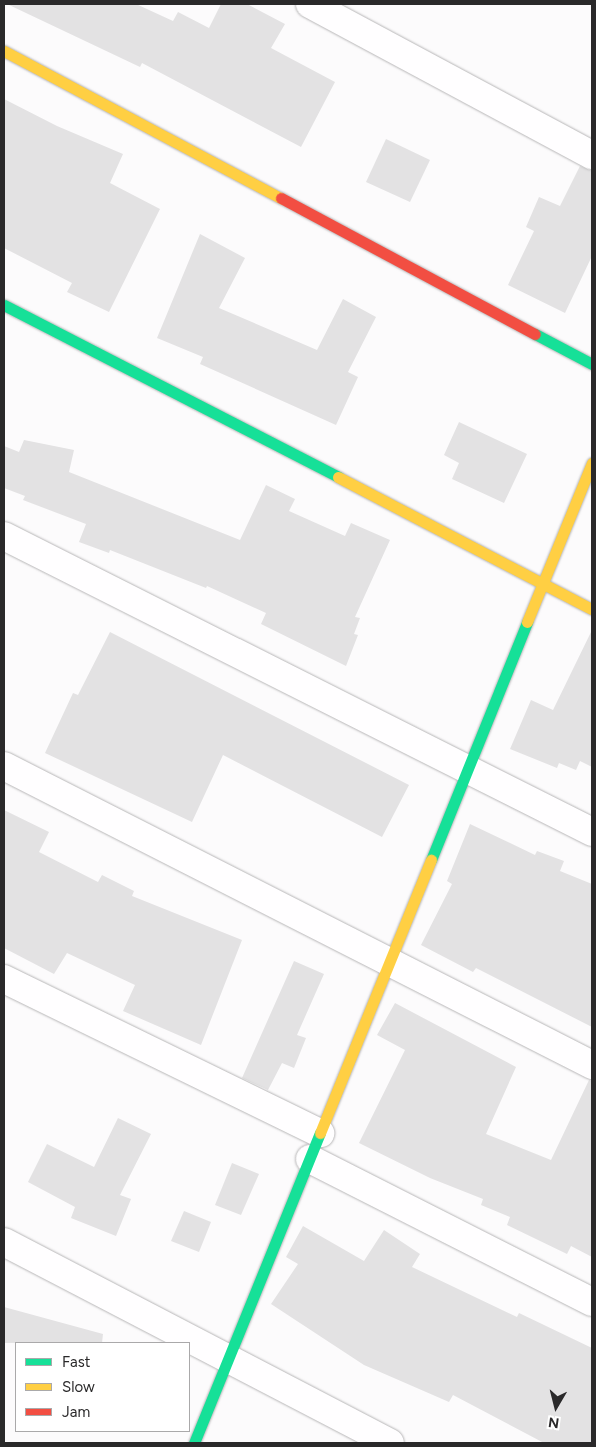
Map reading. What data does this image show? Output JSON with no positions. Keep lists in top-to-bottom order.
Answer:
{
  "legend": ["Fast", "Slow", "Jam"],
  "north": "bottom"
}
